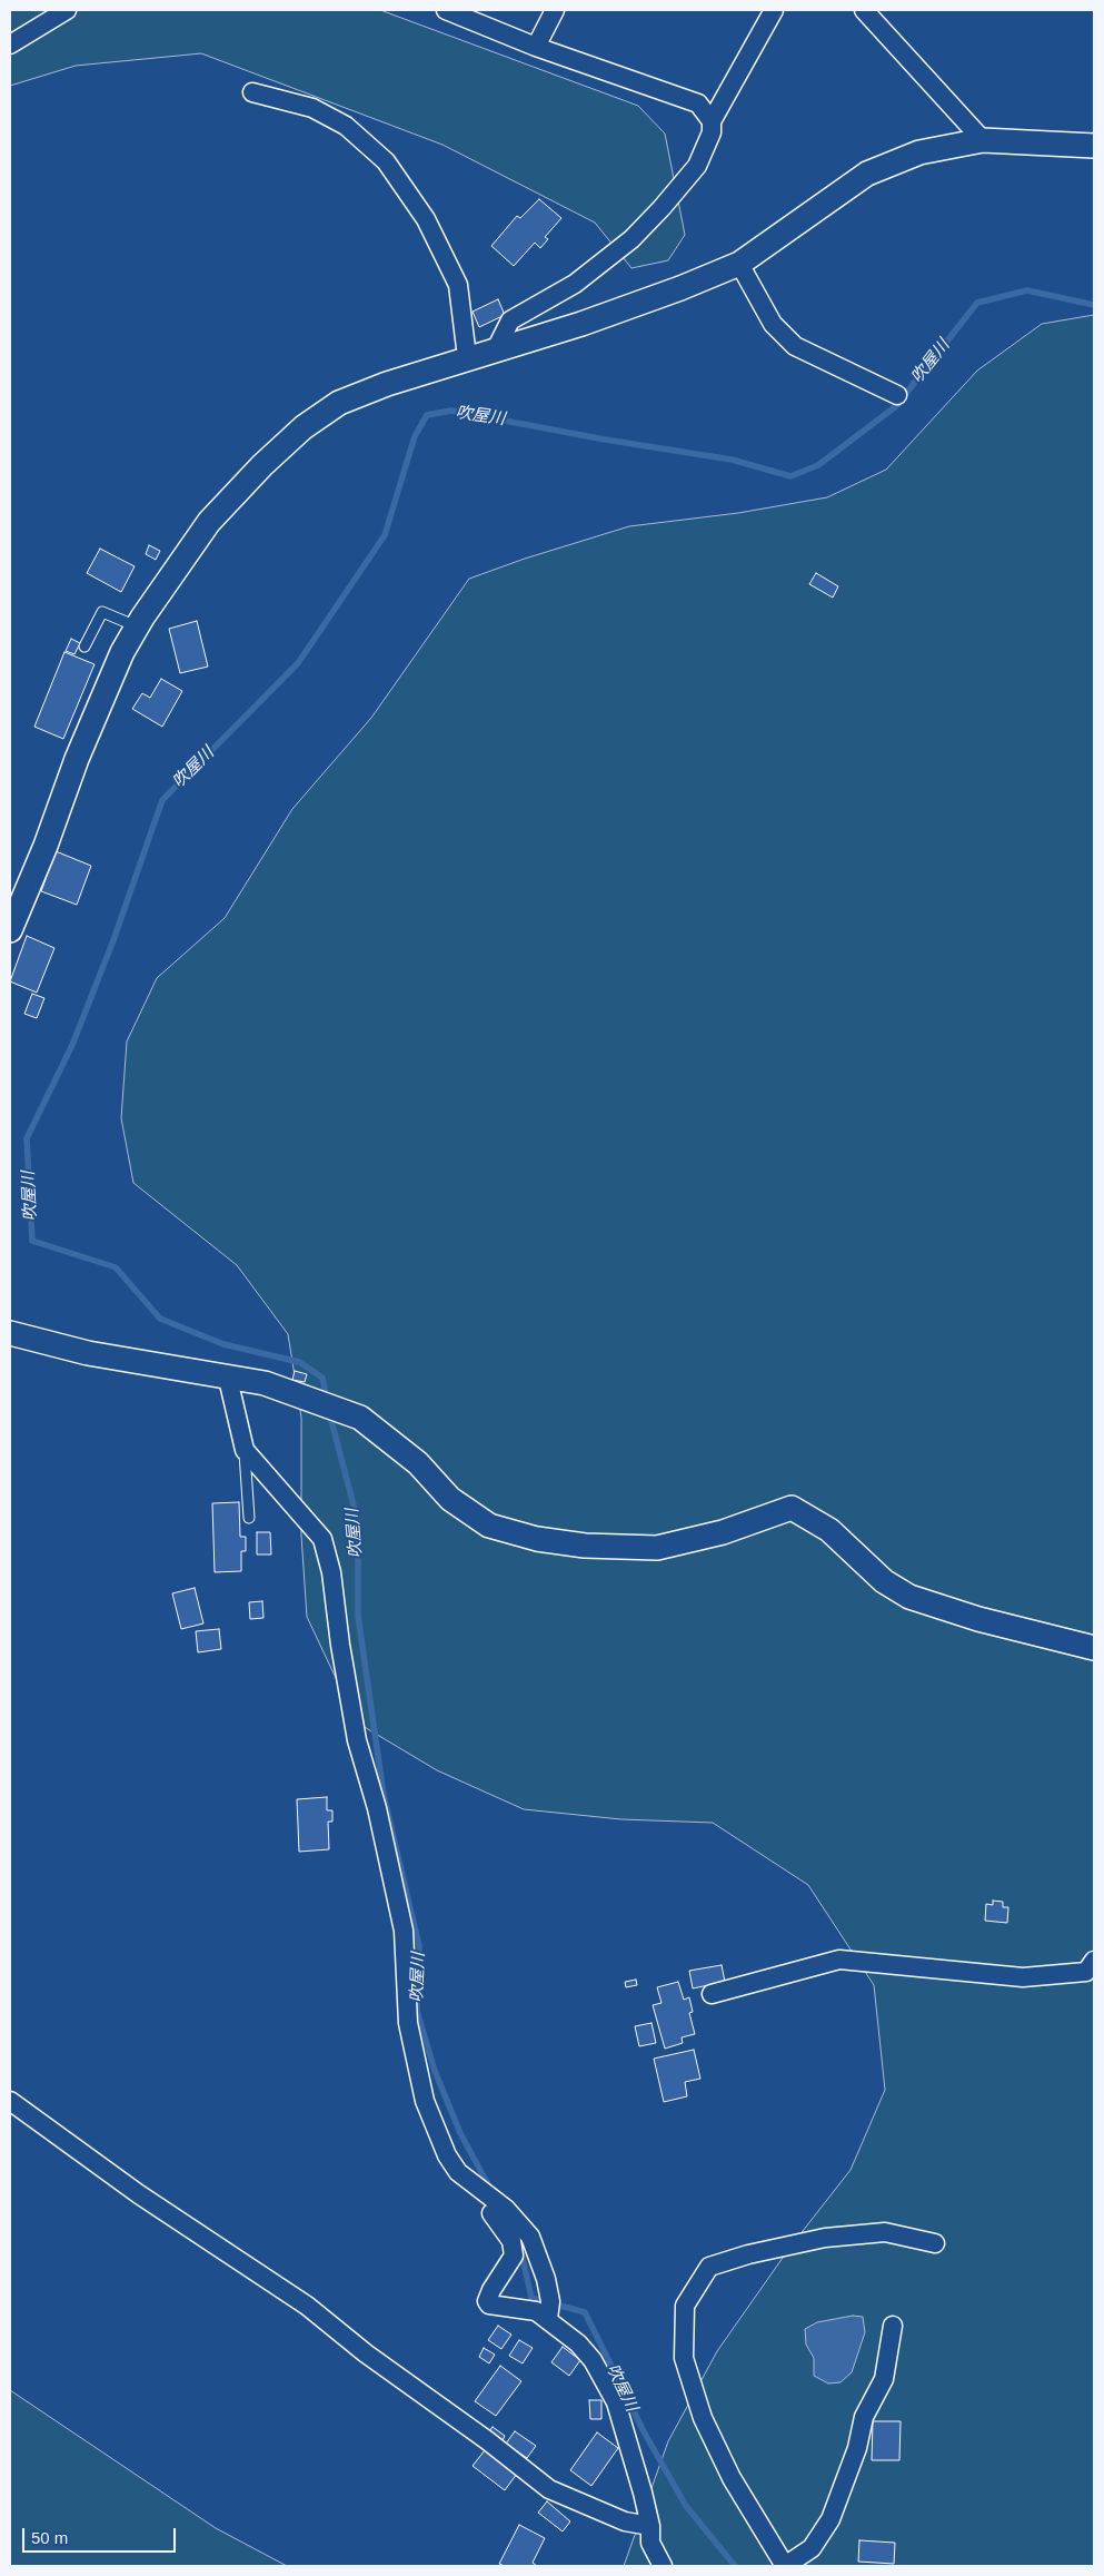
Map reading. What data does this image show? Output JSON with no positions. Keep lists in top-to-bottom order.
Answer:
{
  "water": ["吹屋川"],
  "scale_bar": "50 m"
}
